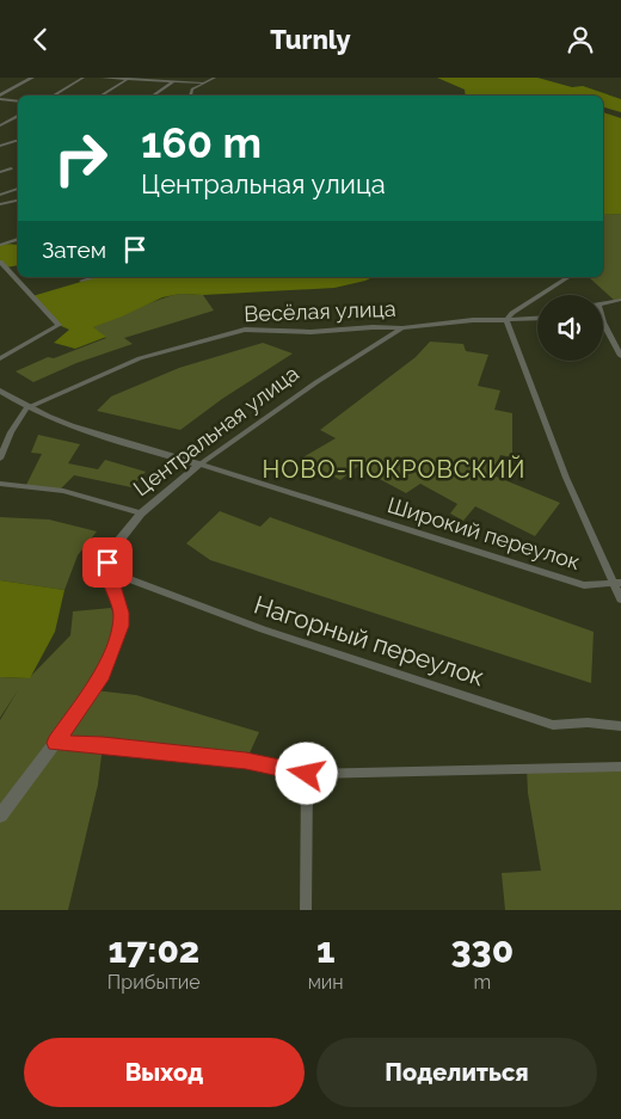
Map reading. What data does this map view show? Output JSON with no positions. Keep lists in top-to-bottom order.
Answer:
{
  "streets": {
    "street": [
      "Весёлая улица",
      "Центральная улица",
      "Широкий переулок",
      "Нагорный переулок"
    ]
  },
  "crossings": [
    ["Весёлая улица", "Центральная улица"],
    ["Весёлая улица", "Широкий переулок"],
    ["Центральная улица", "Широкий переулок"],
    ["Центральная улица", "Нагорный переулок"]
  ],
  "districts": ["НОВО-ПОКРОВСКИЙ"],
  "page": {
    "header": "Turnly",
    "turn": ["160 m", "Центральная улица"],
    "then": "Затем",
    "eta": [
      "17:02",
      "Прибытие",
      "1",
      "мин",
      "330",
      "m"
    ],
    "buttons": ["Выход", "Поделиться"]
  }
}
